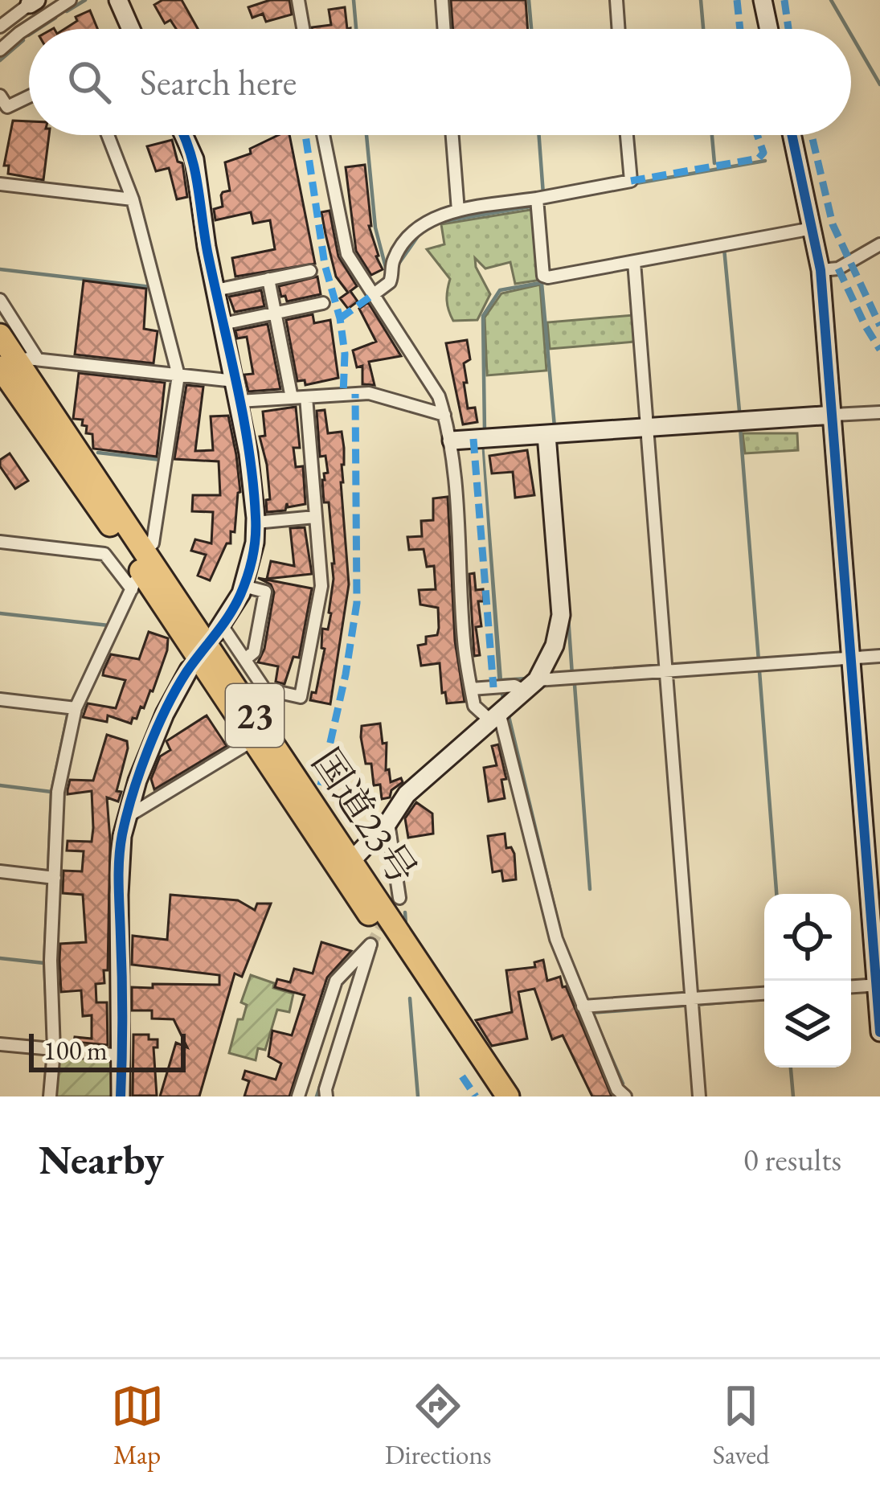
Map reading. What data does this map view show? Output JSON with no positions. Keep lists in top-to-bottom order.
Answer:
{
  "streets": {
    "highway": ["23", "国道23号"]
  },
  "scale_bar": "100 m",
  "page": {
    "search": "Search here",
    "scale": "100 m",
    "heading": ["Nearby", "0 results"],
    "nav": ["Map", "Directions", "Saved"]
  }
}
